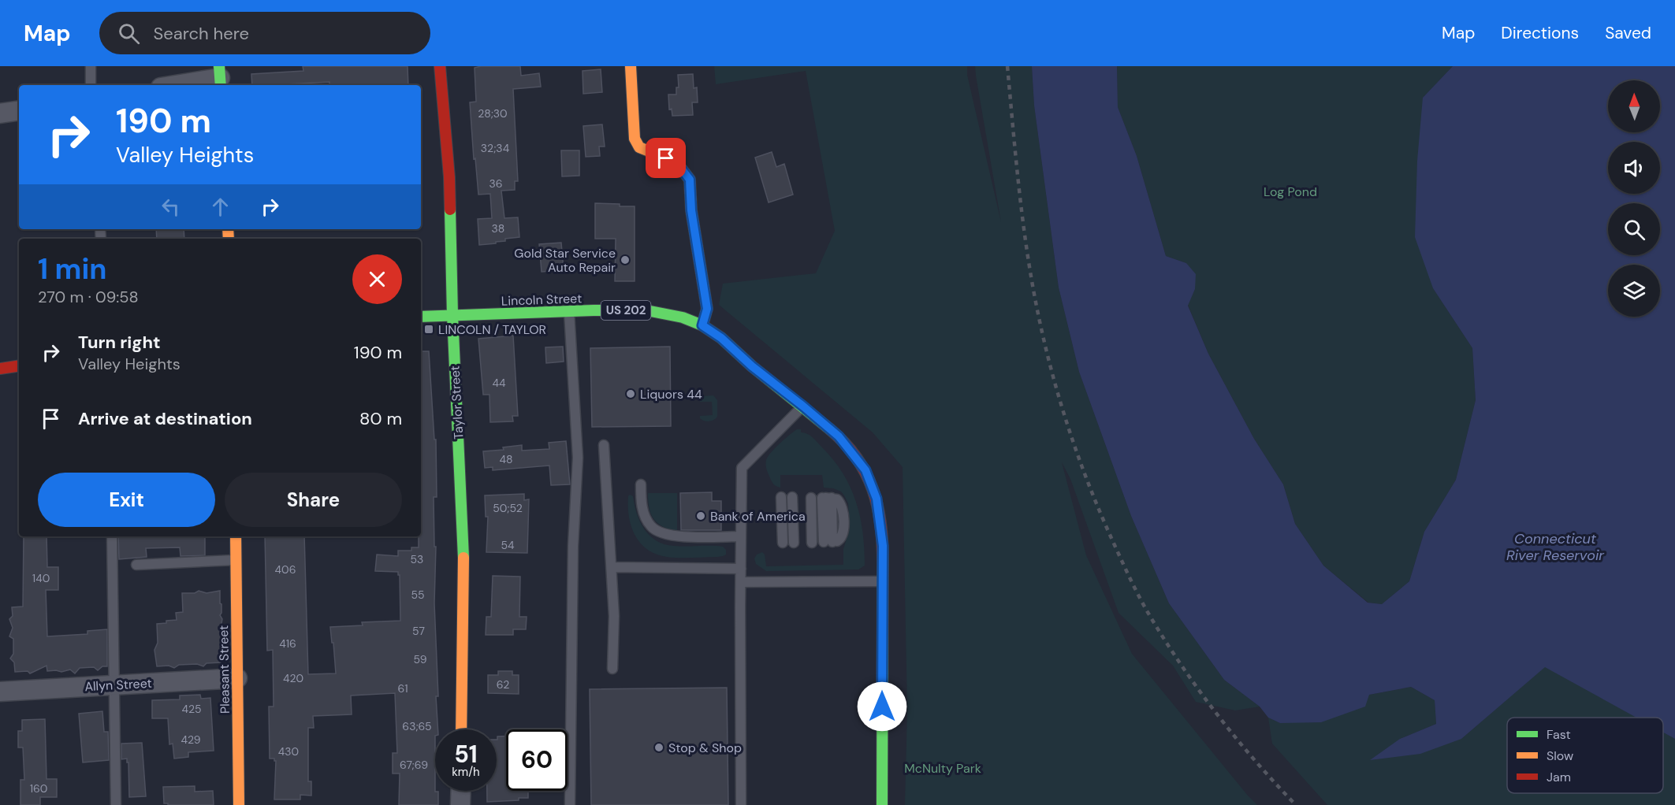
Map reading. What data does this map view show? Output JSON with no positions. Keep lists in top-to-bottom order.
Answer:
{
  "streets": {
    "street": [
      "Lincoln Street",
      "US 202",
      "Taylor Street",
      "Pleasant Street",
      "Allyn Street"
    ]
  },
  "crossings": [
    ["Lincoln Street", "Taylor Street"],
    ["Pleasant Street", "Allyn Street"]
  ],
  "water": ["Connecticut River Reservoir"],
  "parks": ["Log Pond", "McNulty Park"],
  "places": {
    "other": [
      "Gold Star Service Auto Repair",
      "Liquors 44",
      "Bank of America",
      "Stop & Shop"
    ],
    "transit": ["LINCOLN / TAYLOR"]
  },
  "house_numbers": [
    "28;30",
    "32;34",
    "36",
    "38",
    "44",
    "48",
    "50;52",
    "54",
    "53",
    "406",
    "140",
    "55",
    "57",
    "416",
    "59",
    "420",
    "62",
    "61",
    "425",
    "63;65",
    "429",
    "430",
    "67;69",
    "160"
  ],
  "legend": ["Fast", "Slow", "Jam"],
  "north": "top",
  "page": {
    "header": "Map",
    "search": "Search here",
    "nav": ["Map", "Directions", "Saved"],
    "turn": ["190 m", "Valley Heights"],
    "heading": ["1 min", "270 m · 09:58"],
    "list": [
      {
        "name": "Turn right",
        "note": "Valley Heights",
        "value": "190 m"
      },
      {
        "name": "Arrive at destination",
        "value": "80 m"
      }
    ],
    "buttons": ["Exit", "Share"],
    "speed": "51 km/h",
    "limit": "60"
  }
}
